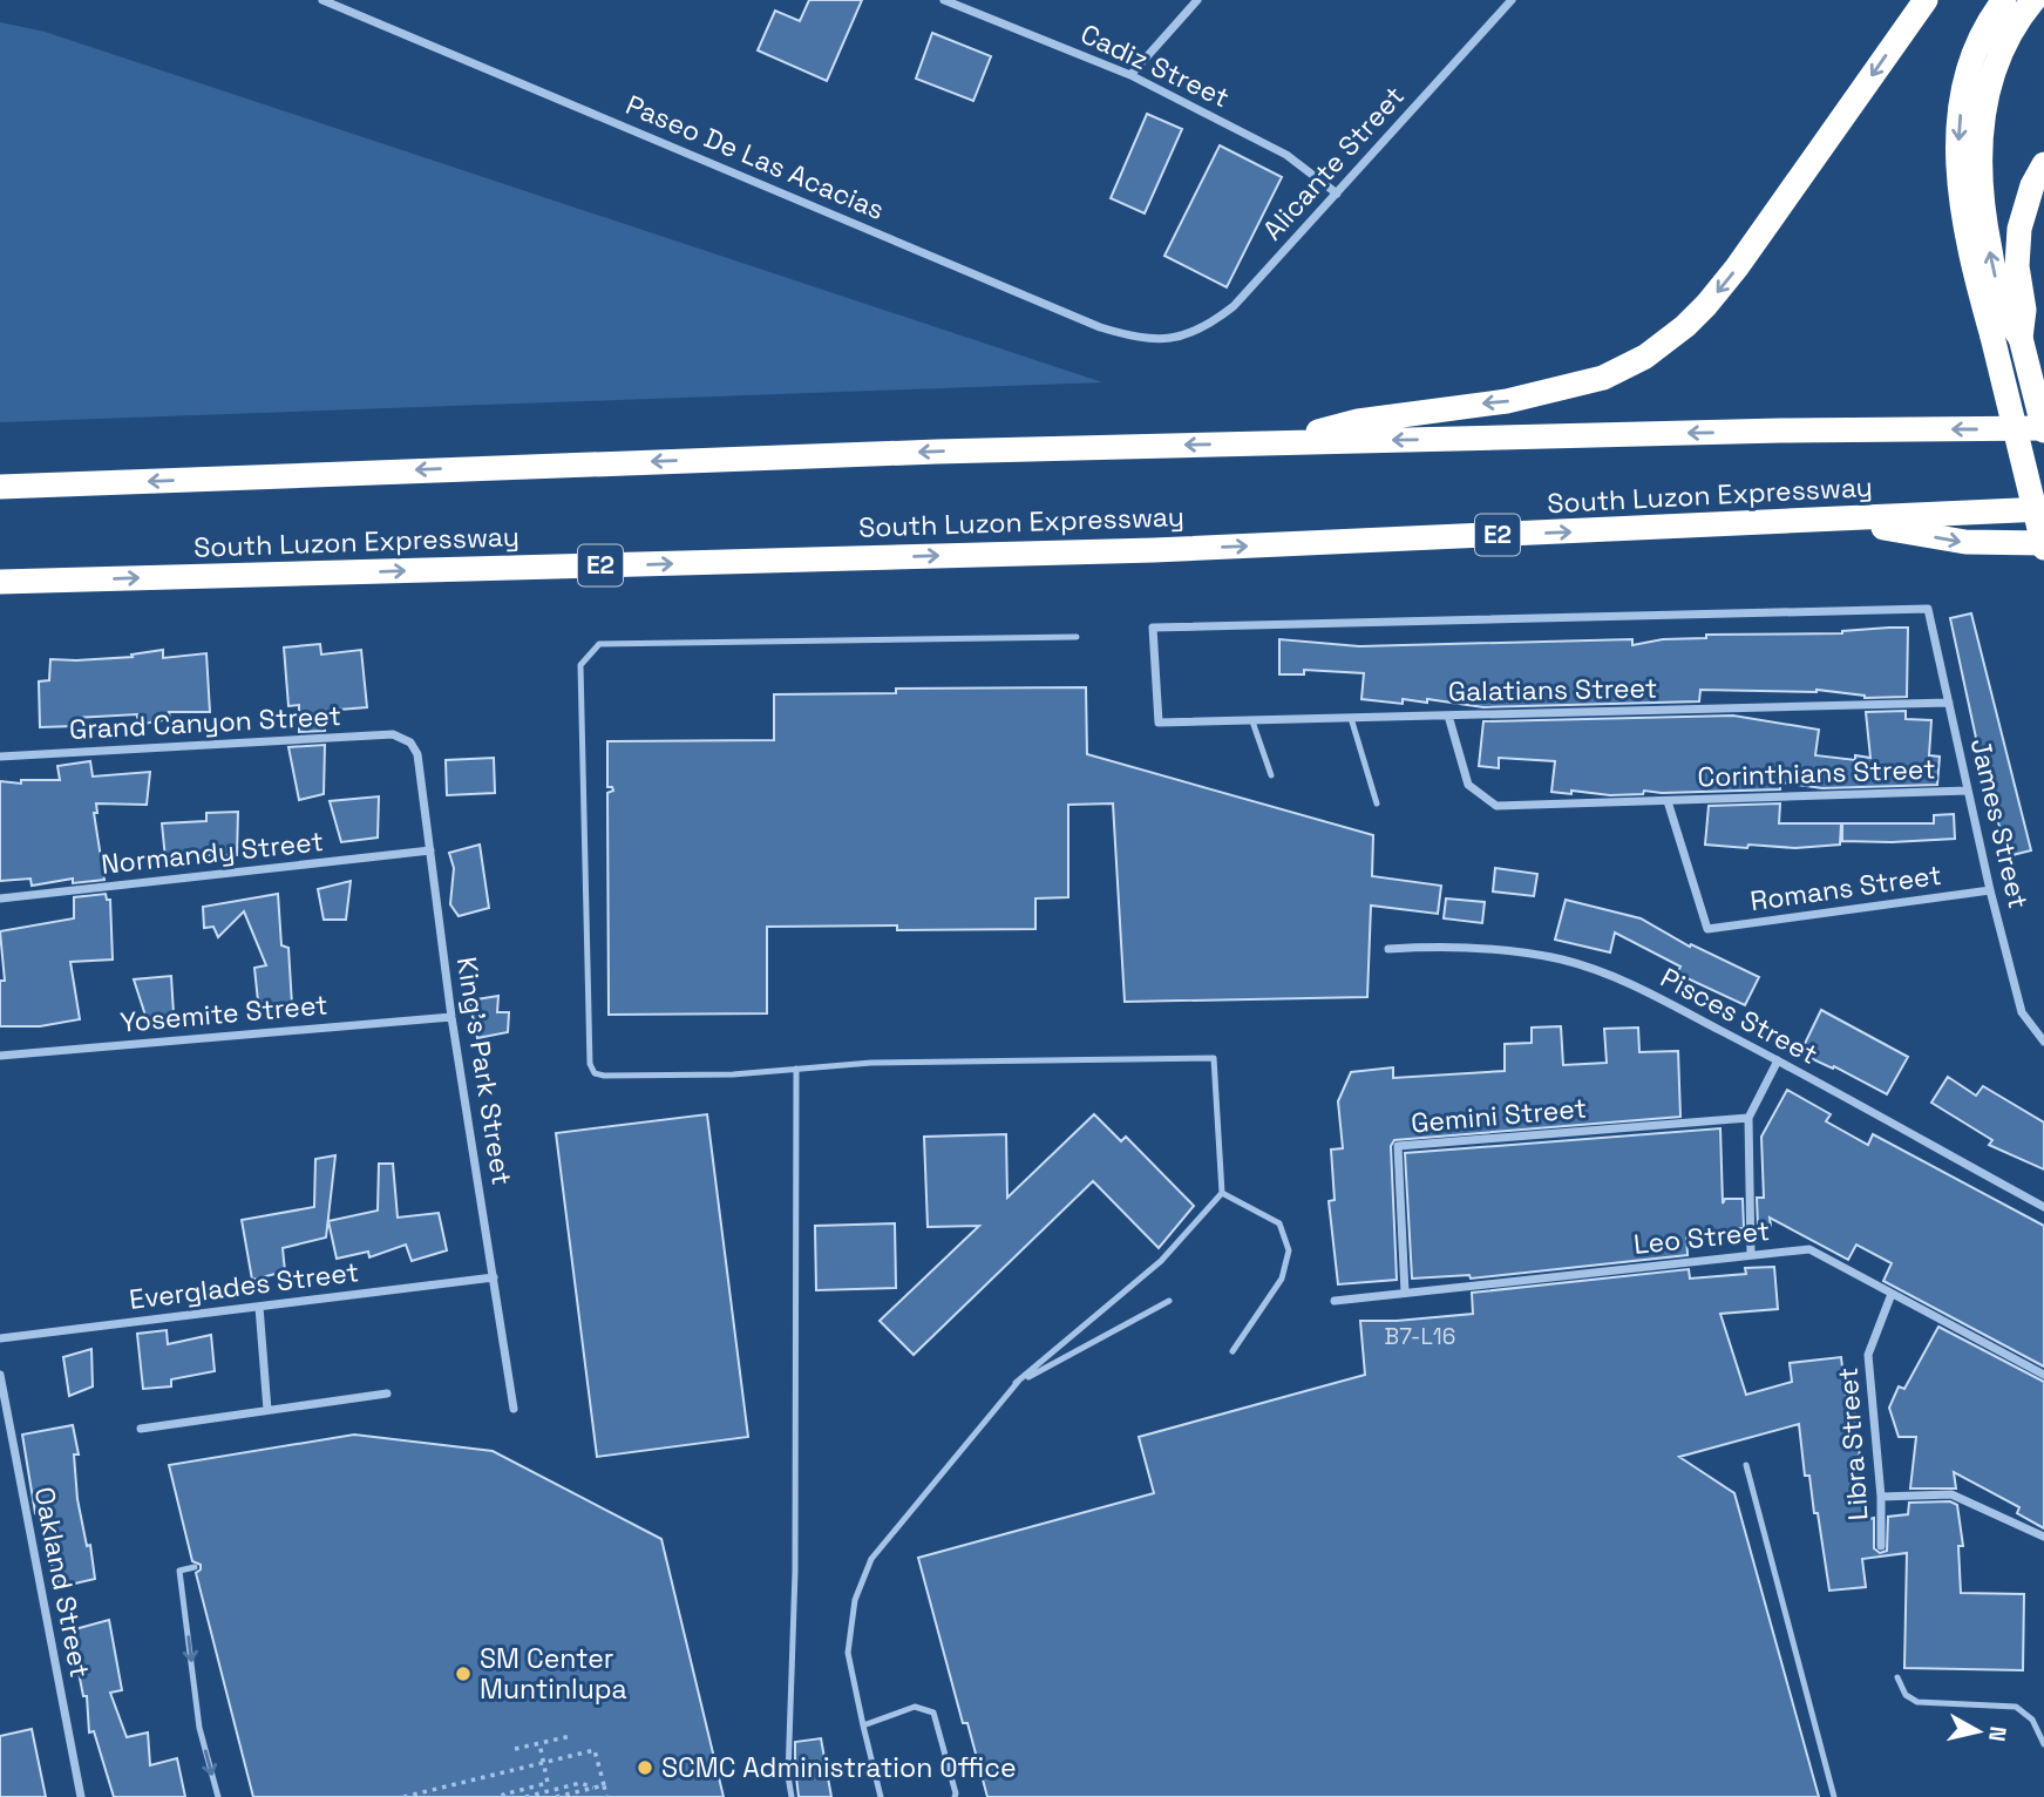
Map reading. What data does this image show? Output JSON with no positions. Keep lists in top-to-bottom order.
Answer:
{
  "streets": {
    "highway": ["South Luzon Expressway", "E2"],
    "street": [
      "Cadiz Street",
      "Paseo De Las Acacias",
      "Alicante Street",
      "Galatians Street",
      "Grand Canyon Street",
      "Corinthians Street",
      "James Street",
      "Normandy Street",
      "Romans Street",
      "Yosemite Street",
      "Pisces Street",
      "King's Park Street",
      "Gemini Street",
      "Leo Street",
      "Everglades Street",
      "Libra Street",
      "Oakland Street"
    ]
  },
  "crossings": [
    ["Cadiz Street", "Alicante Street"],
    ["Paseo De Las Acacias", "Alicante Street"],
    ["Galatians Street", "Corinthians Street"],
    ["Galatians Street", "James Street"],
    ["Grand Canyon Street", "King's Park Street"],
    ["Corinthians Street", "James Street"],
    ["Corinthians Street", "Romans Street"],
    ["James Street", "Romans Street"],
    ["Normandy Street", "King's Park Street"],
    ["Yosemite Street", "King's Park Street"],
    ["King's Park Street", "Everglades Street"],
    ["Gemini Street", "Leo Street"],
    ["Leo Street", "Libra Street"]
  ],
  "places": ["SM Center Muntinlupa", "SCMC Administration Office"],
  "house_numbers": ["B7-L16"],
  "north": "right"
}
